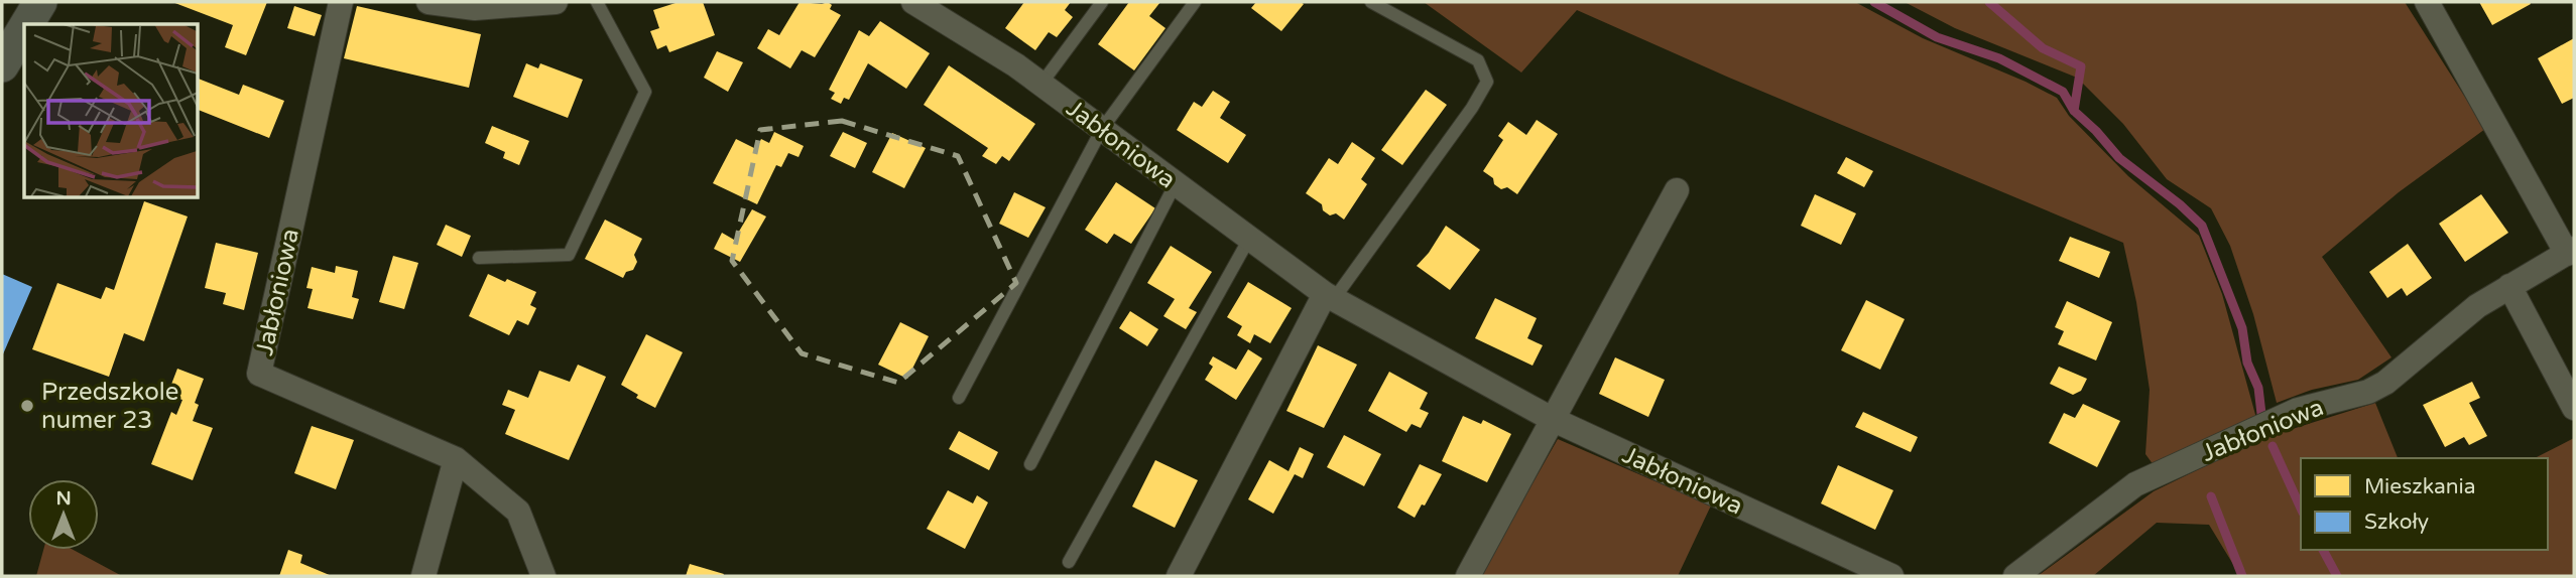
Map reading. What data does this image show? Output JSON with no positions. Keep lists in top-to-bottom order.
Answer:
{
  "streets": {
    "street": ["Jabłoniowa"]
  },
  "places": ["Przedszkole numer 23"],
  "legend": ["Mieszkania", "Szkoły"],
  "north": "top"
}
